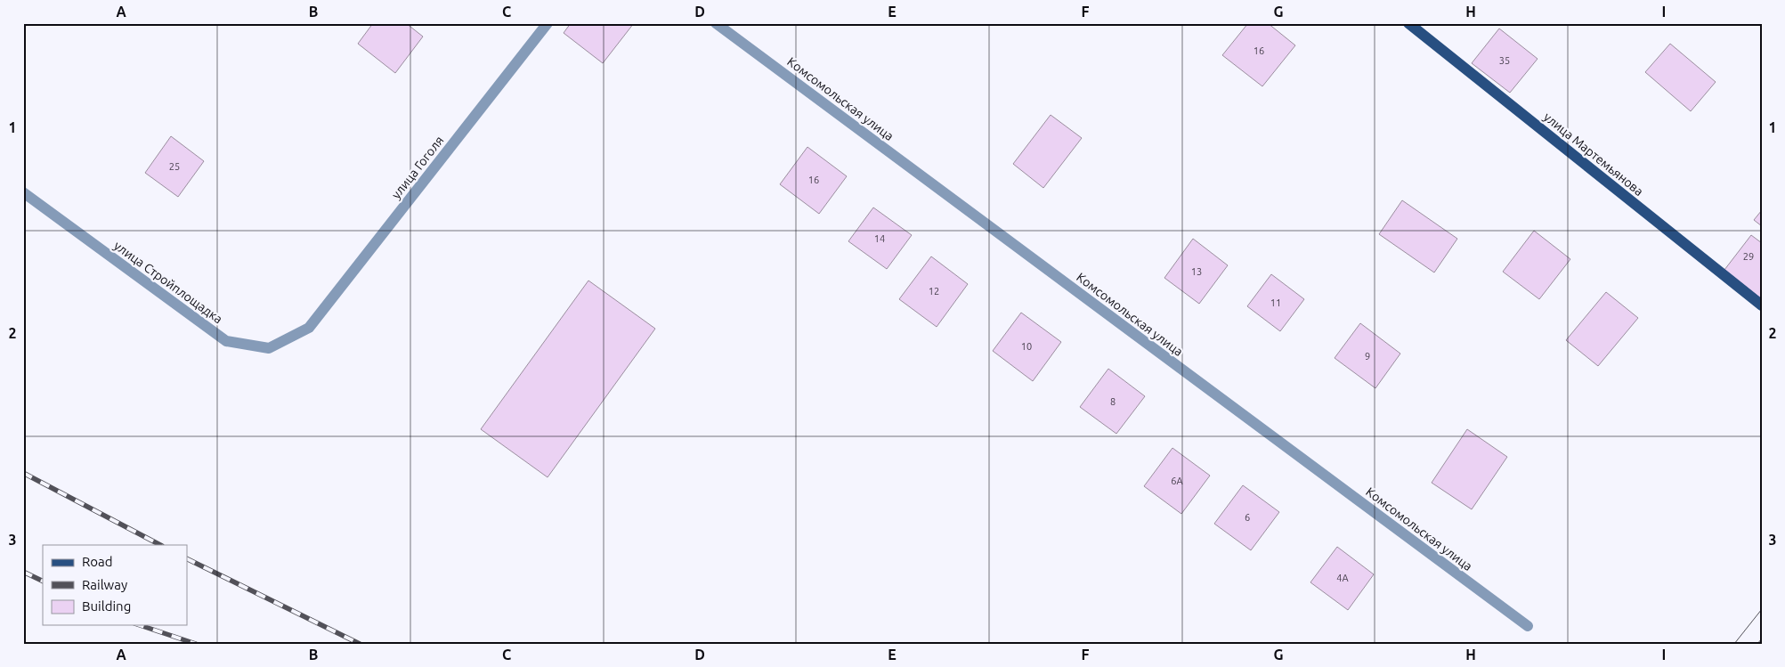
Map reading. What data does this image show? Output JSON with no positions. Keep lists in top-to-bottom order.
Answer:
{
  "streets": {
    "main road": ["улица Мартемьянова"],
    "street": ["Комсомольская улица", "улица Гоголя", "улица Стройплощадка"]
  },
  "crossings": [
    ["улица Гоголя", "улица Стройплощадка"]
  ],
  "house_numbers": [
    "16",
    "35",
    "25",
    "16",
    "14",
    "29",
    "13",
    "12",
    "11",
    "10",
    "9",
    "8",
    "6А",
    "6",
    "4А"
  ],
  "legend": ["Road", "Railway", "Building"],
  "grid": {
    "columns": [
      "A",
      "B",
      "C",
      "D",
      "E",
      "F",
      "G",
      "H",
      "I"
    ],
    "rows": ["1", "2", "3"]
  }
}
